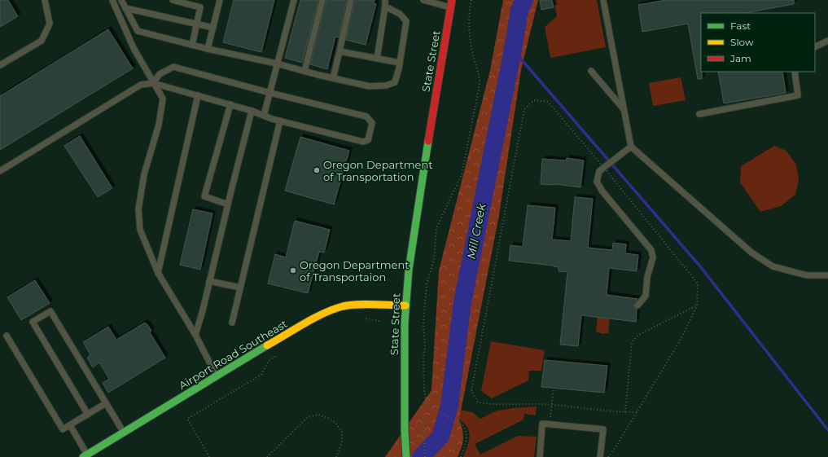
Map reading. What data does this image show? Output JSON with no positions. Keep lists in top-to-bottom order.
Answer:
{
  "streets": {
    "main road": ["State Street", "Airport Road Southeast"]
  },
  "crossings": [
    ["State Street", "Airport Road Southeast"]
  ],
  "water": ["Mill Creek"],
  "places": ["Oregon Department of Transportation", "Oregon Department of Transportaion"],
  "legend": ["Fast", "Slow", "Jam"]
}
